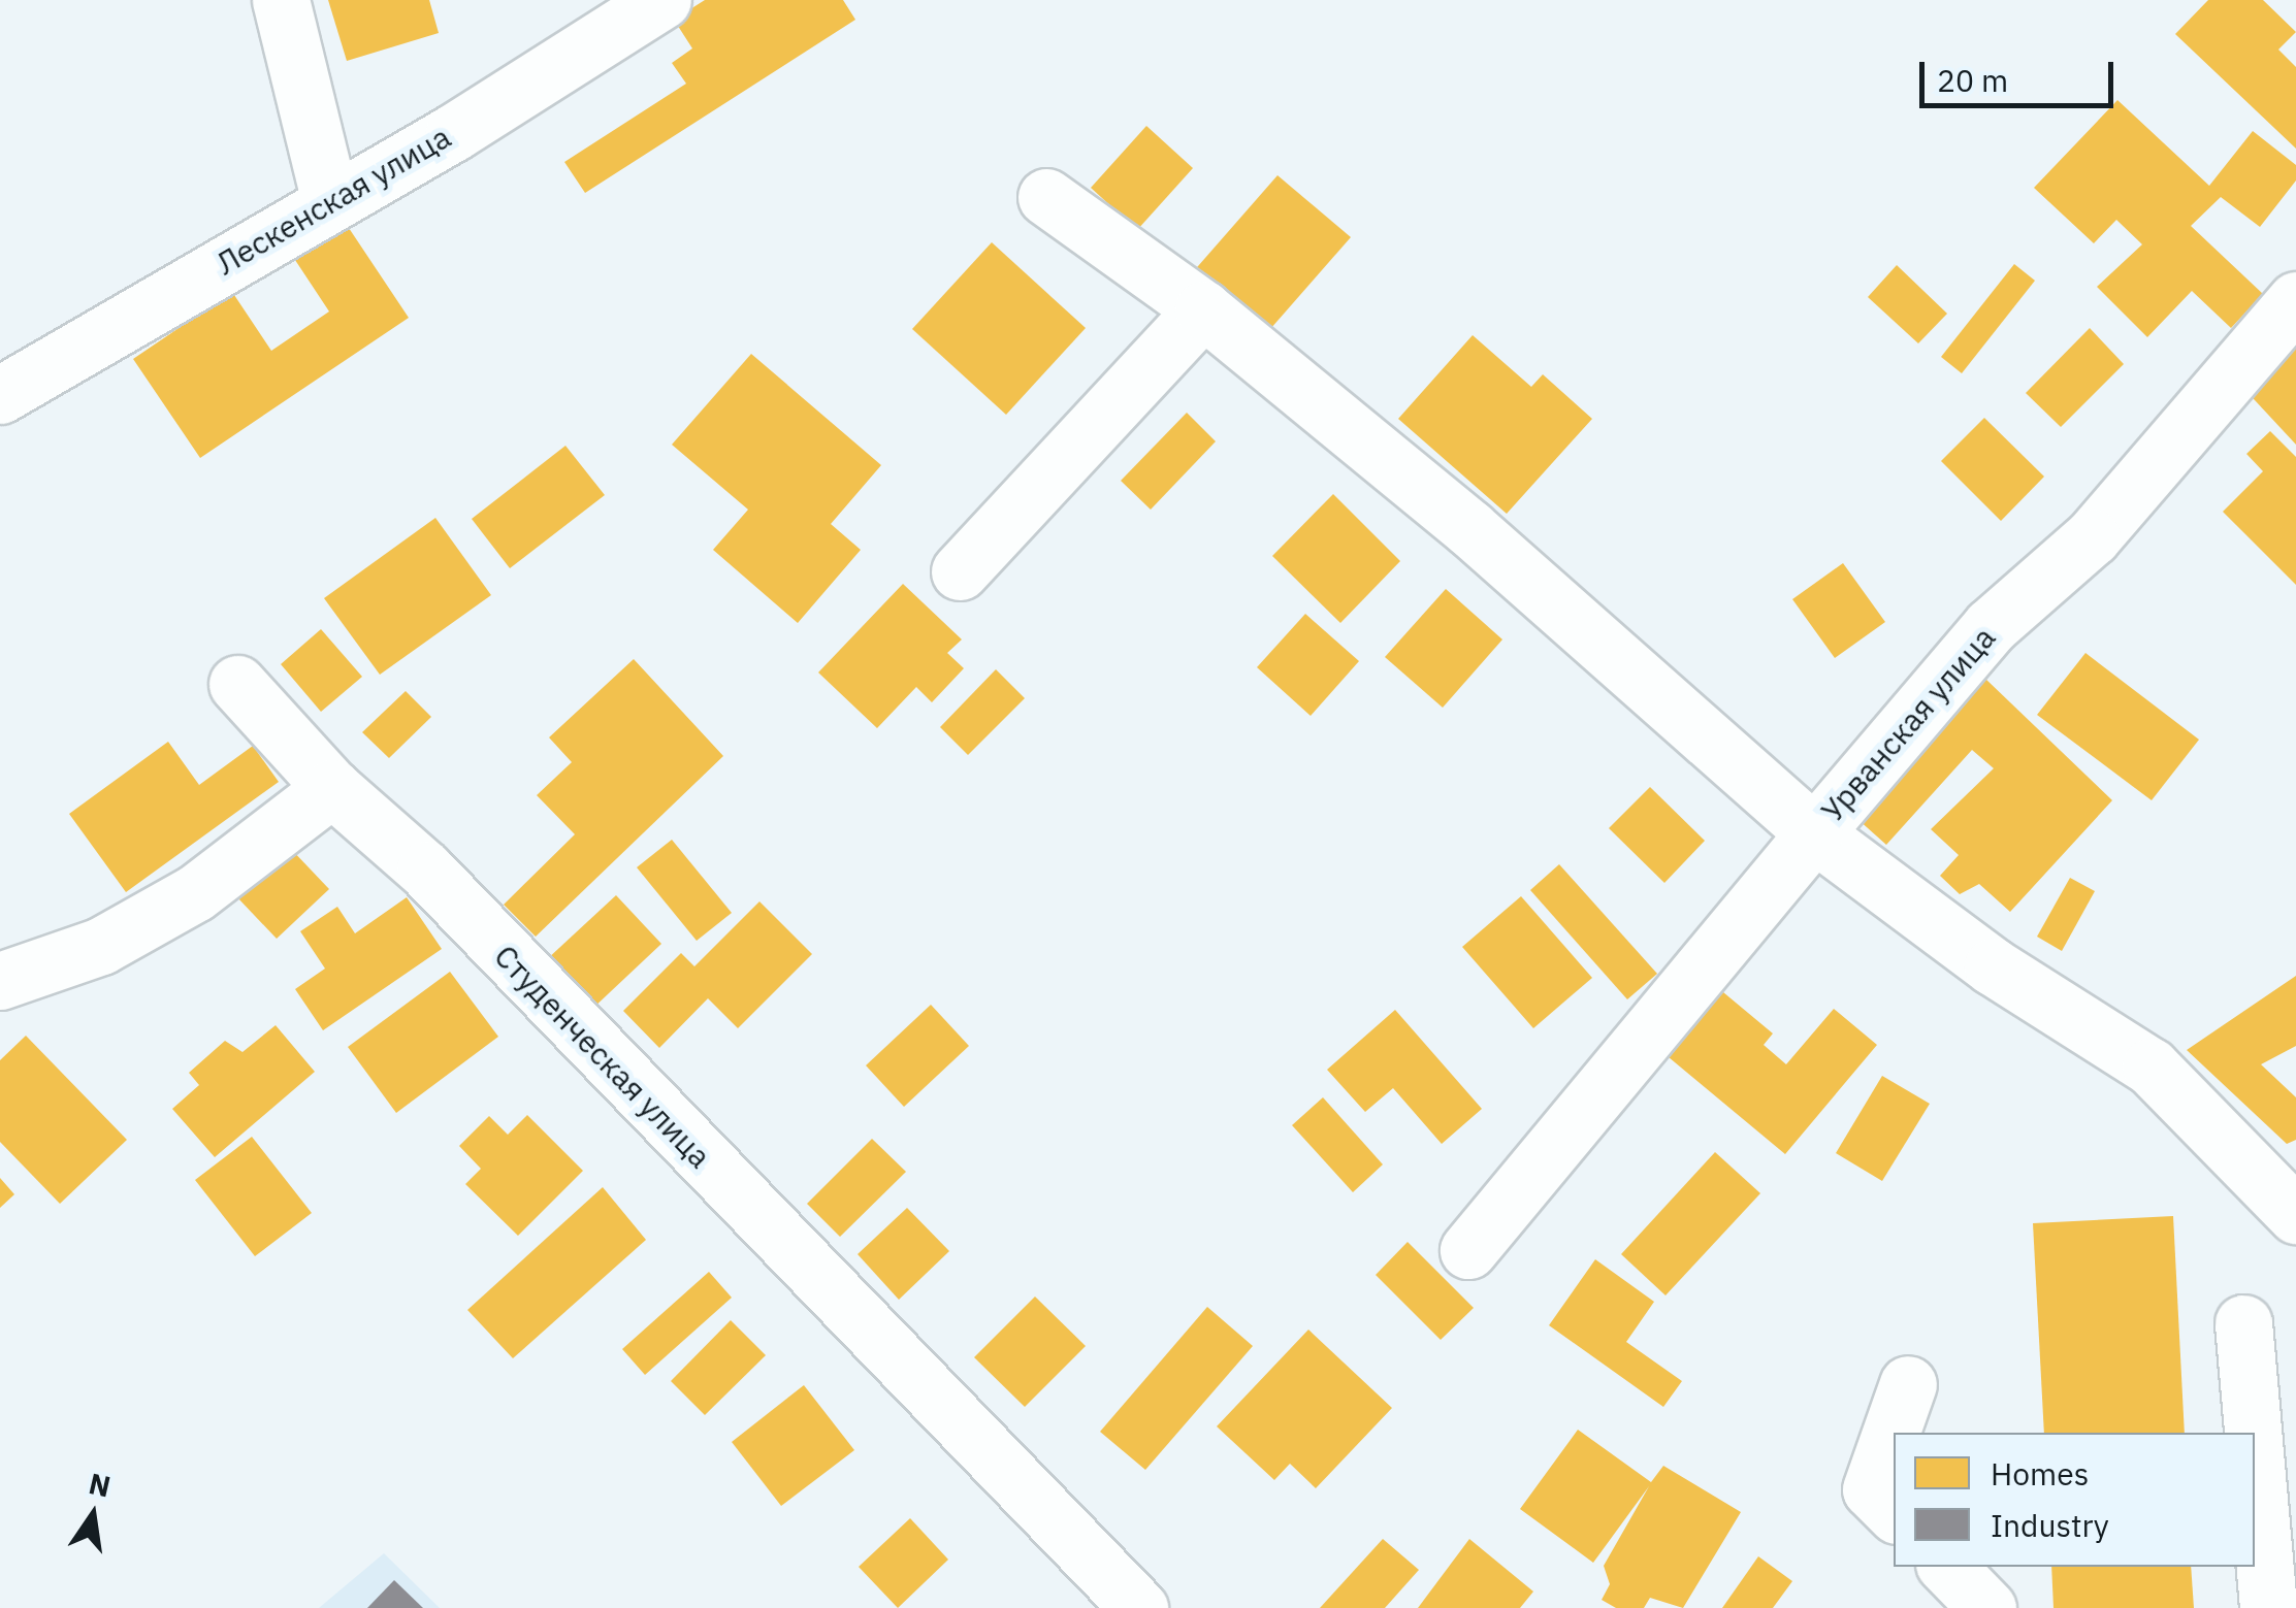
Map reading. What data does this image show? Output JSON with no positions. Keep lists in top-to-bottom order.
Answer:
{
  "streets": {
    "street": ["Лескенская улица", "Урванская улица", "Студенческая улица"]
  },
  "legend": ["Homes", "Industry"],
  "scale_bar": "20 m",
  "north": "top"
}
